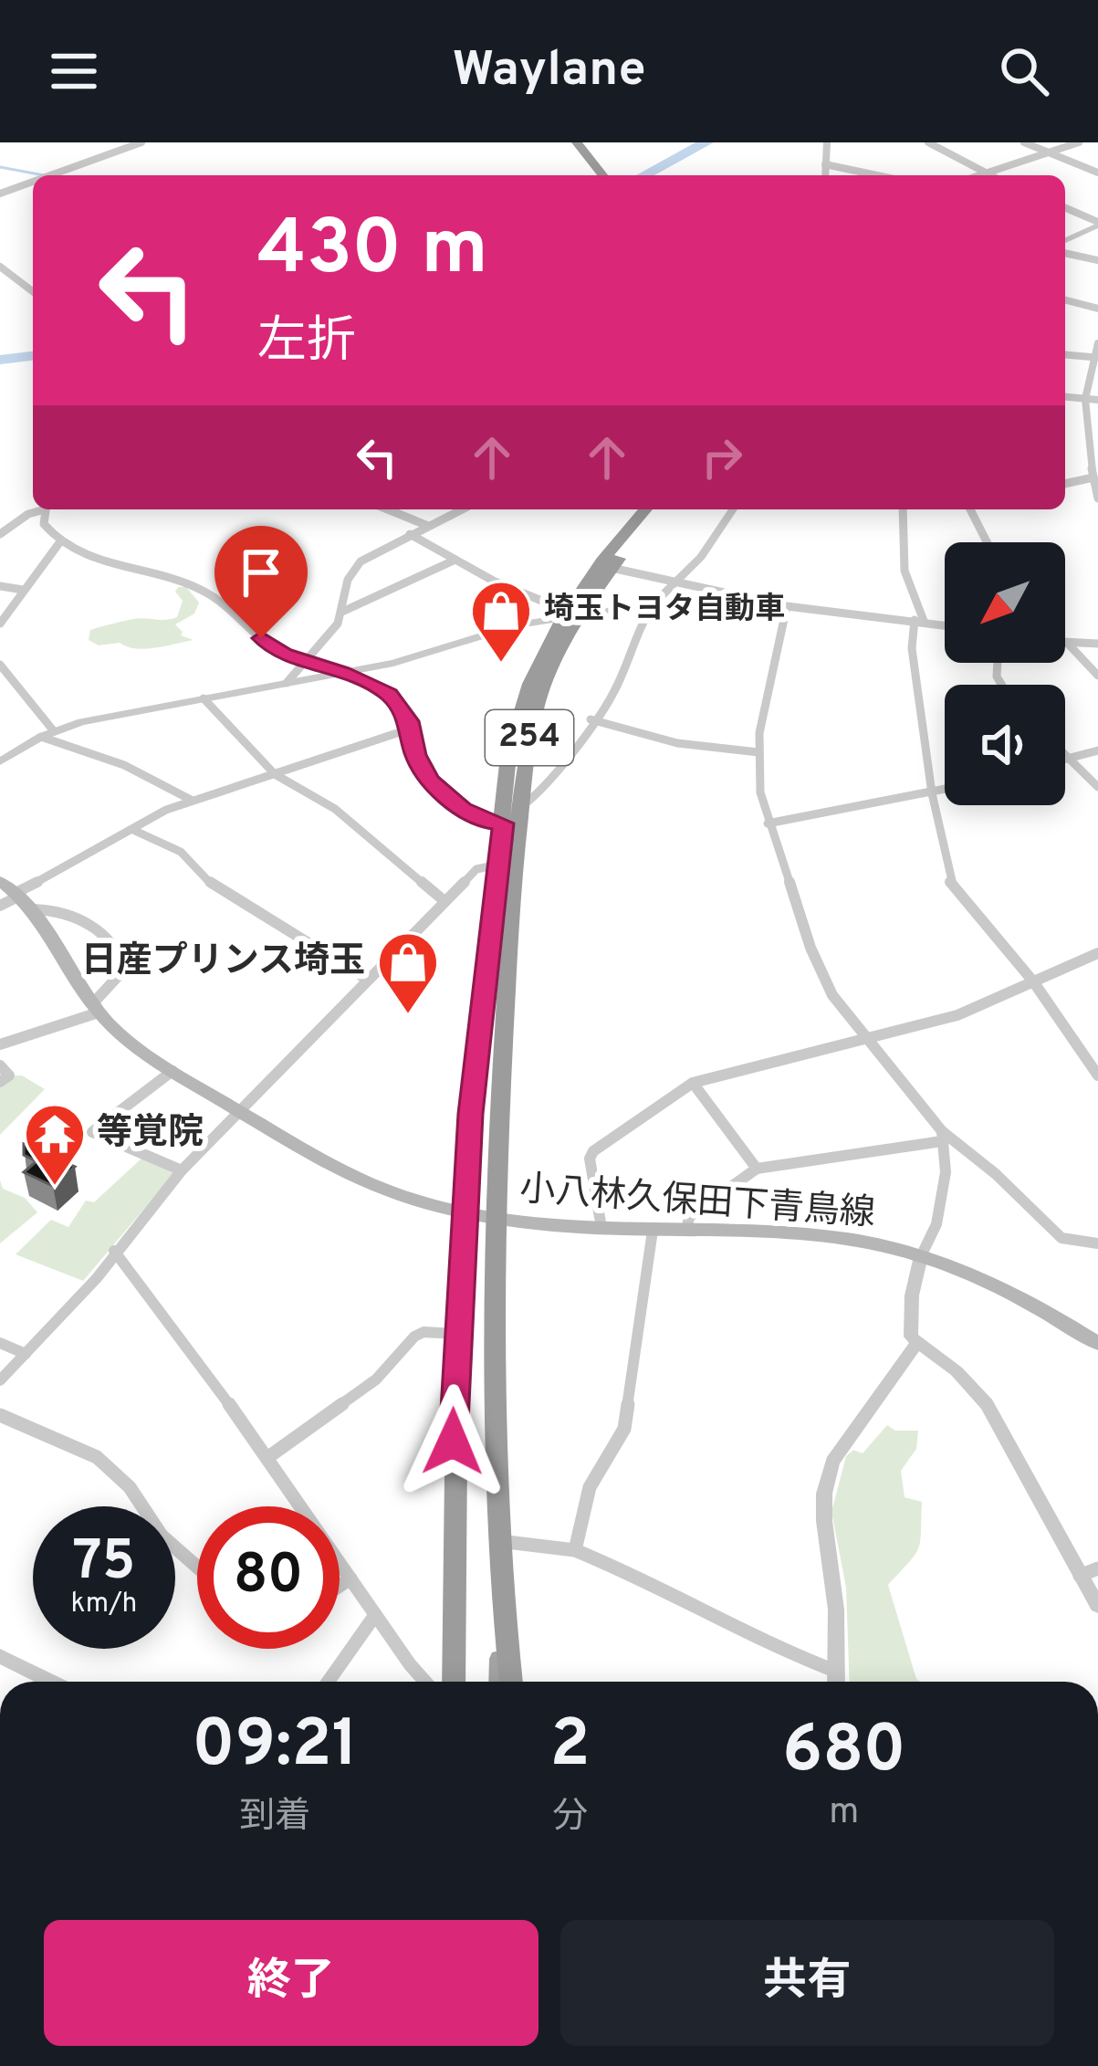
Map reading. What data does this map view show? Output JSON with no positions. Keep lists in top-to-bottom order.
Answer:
{
  "streets": {
    "highway": ["254"],
    "main road": ["小八林久保田下青鳥線"]
  },
  "crossings": [
    ["254", "小八林久保田下青鳥線"]
  ],
  "places": {
    "shop": ["埼玉トヨタ自動車", "日産プリンス埼玉"],
    "temple": ["等覚院"]
  },
  "north": "bottom left",
  "page": {
    "header": "Waylane",
    "turn": ["430 m", "左折"],
    "speed": "75 km/h",
    "limit": "80",
    "eta": [
      "09:21",
      "到着",
      "2",
      "分",
      "680",
      "m"
    ],
    "buttons": ["終了", "共有"]
  }
}
